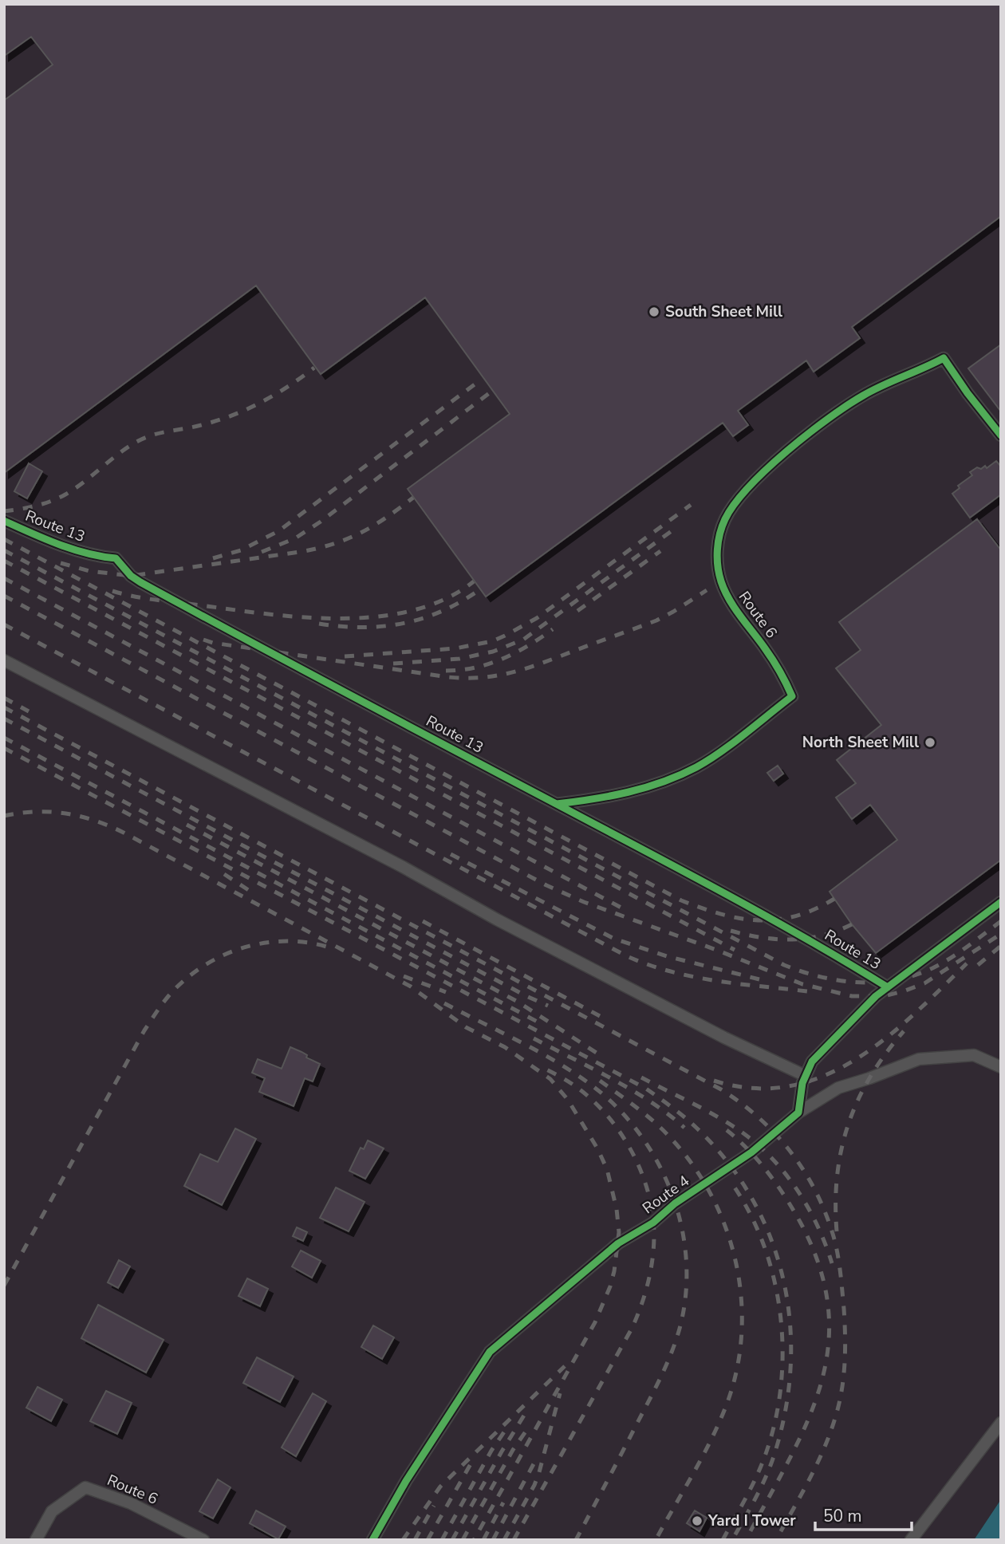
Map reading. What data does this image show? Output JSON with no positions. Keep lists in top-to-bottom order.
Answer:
{
  "streets": {
    "street": ["Route 13", "Route 6", "Route 4"]
  },
  "crossings": [
    ["Route 13", "Route 6"]
  ],
  "places": ["South Sheet Mill", "North Sheet Mill", "Yard I Tower"],
  "scale_bar": "50 m"
}
